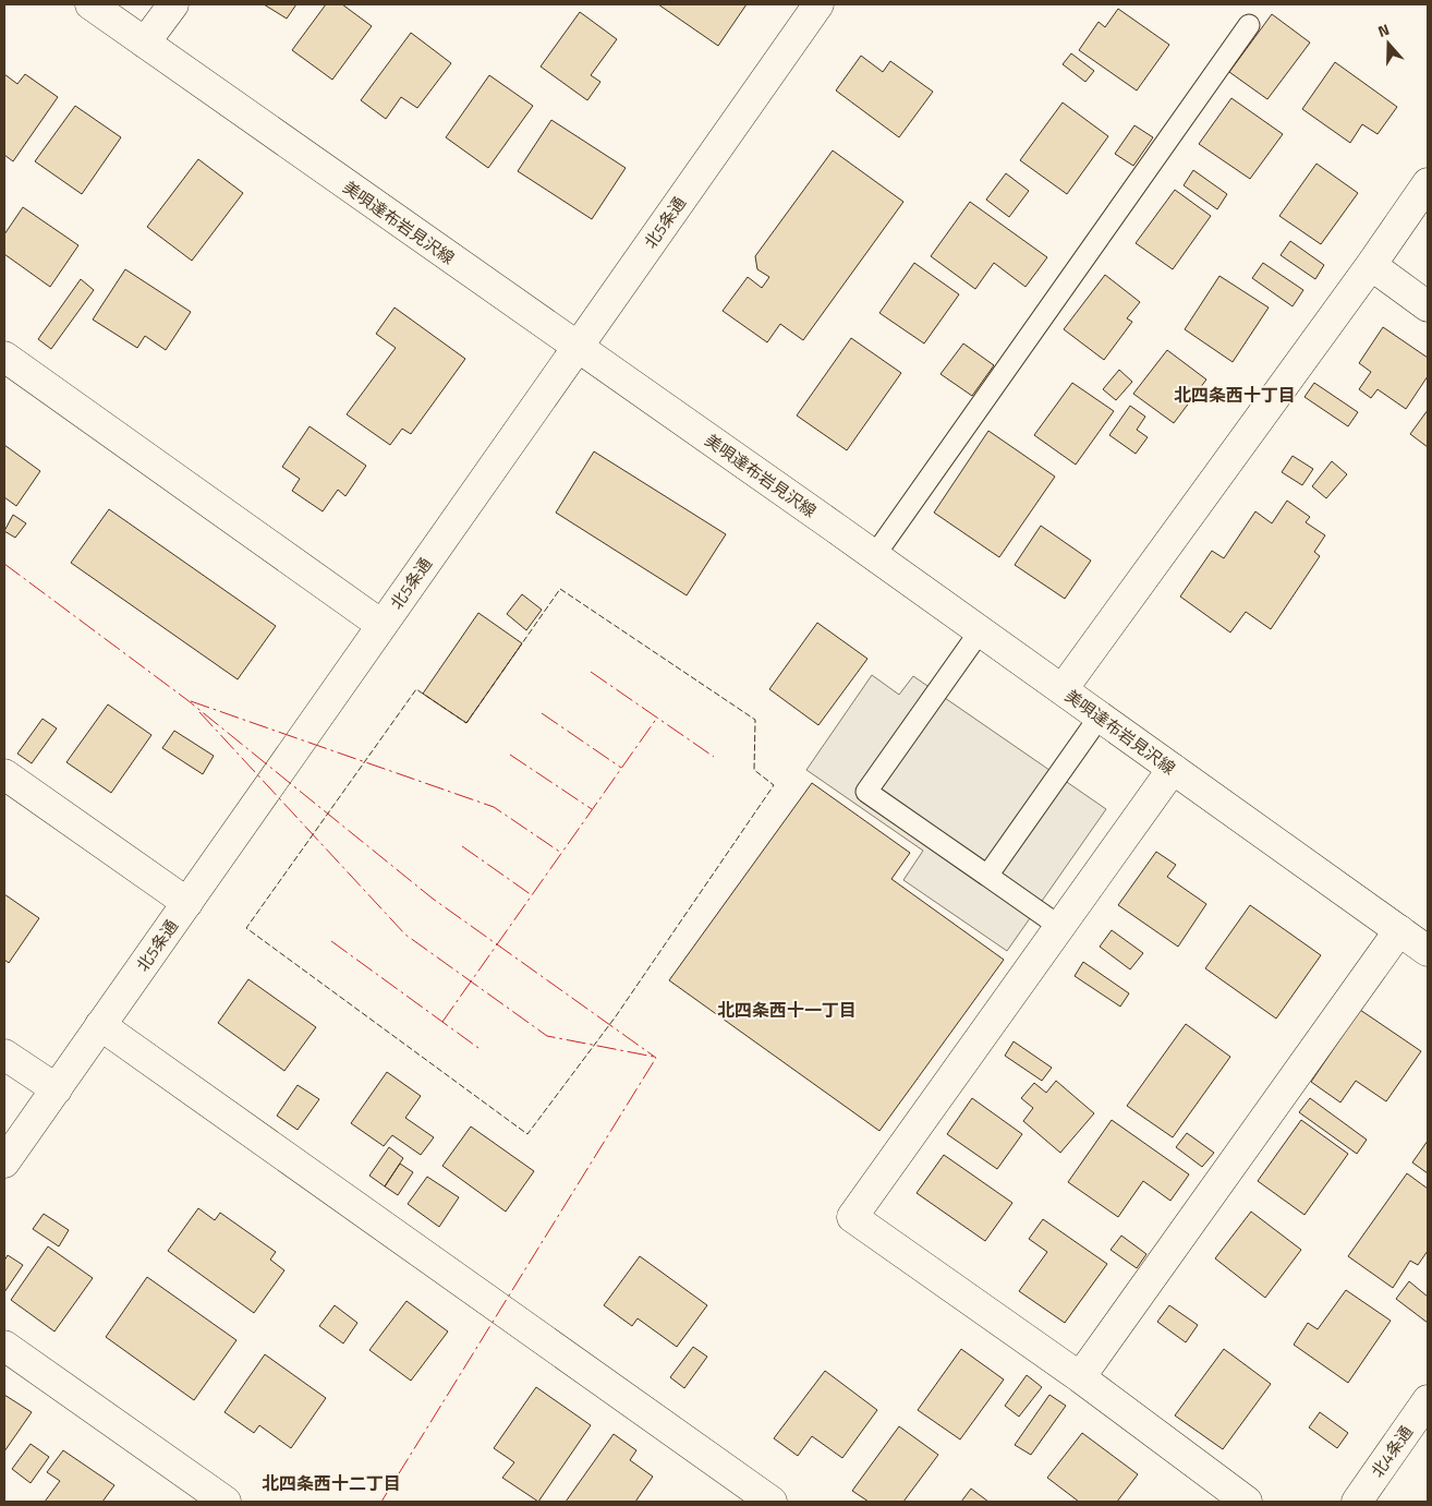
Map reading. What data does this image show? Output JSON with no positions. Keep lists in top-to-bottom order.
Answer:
{
  "streets": {
    "street": ["美唄達布岩見沢線", "北5条通", "北4条通"]
  },
  "crossings": [
    ["美唄達布岩見沢線", "北5条通"]
  ],
  "districts": ["北四条西十丁目", "北四条西十一丁目", "北四条西十二丁目"],
  "north": "top"
}
